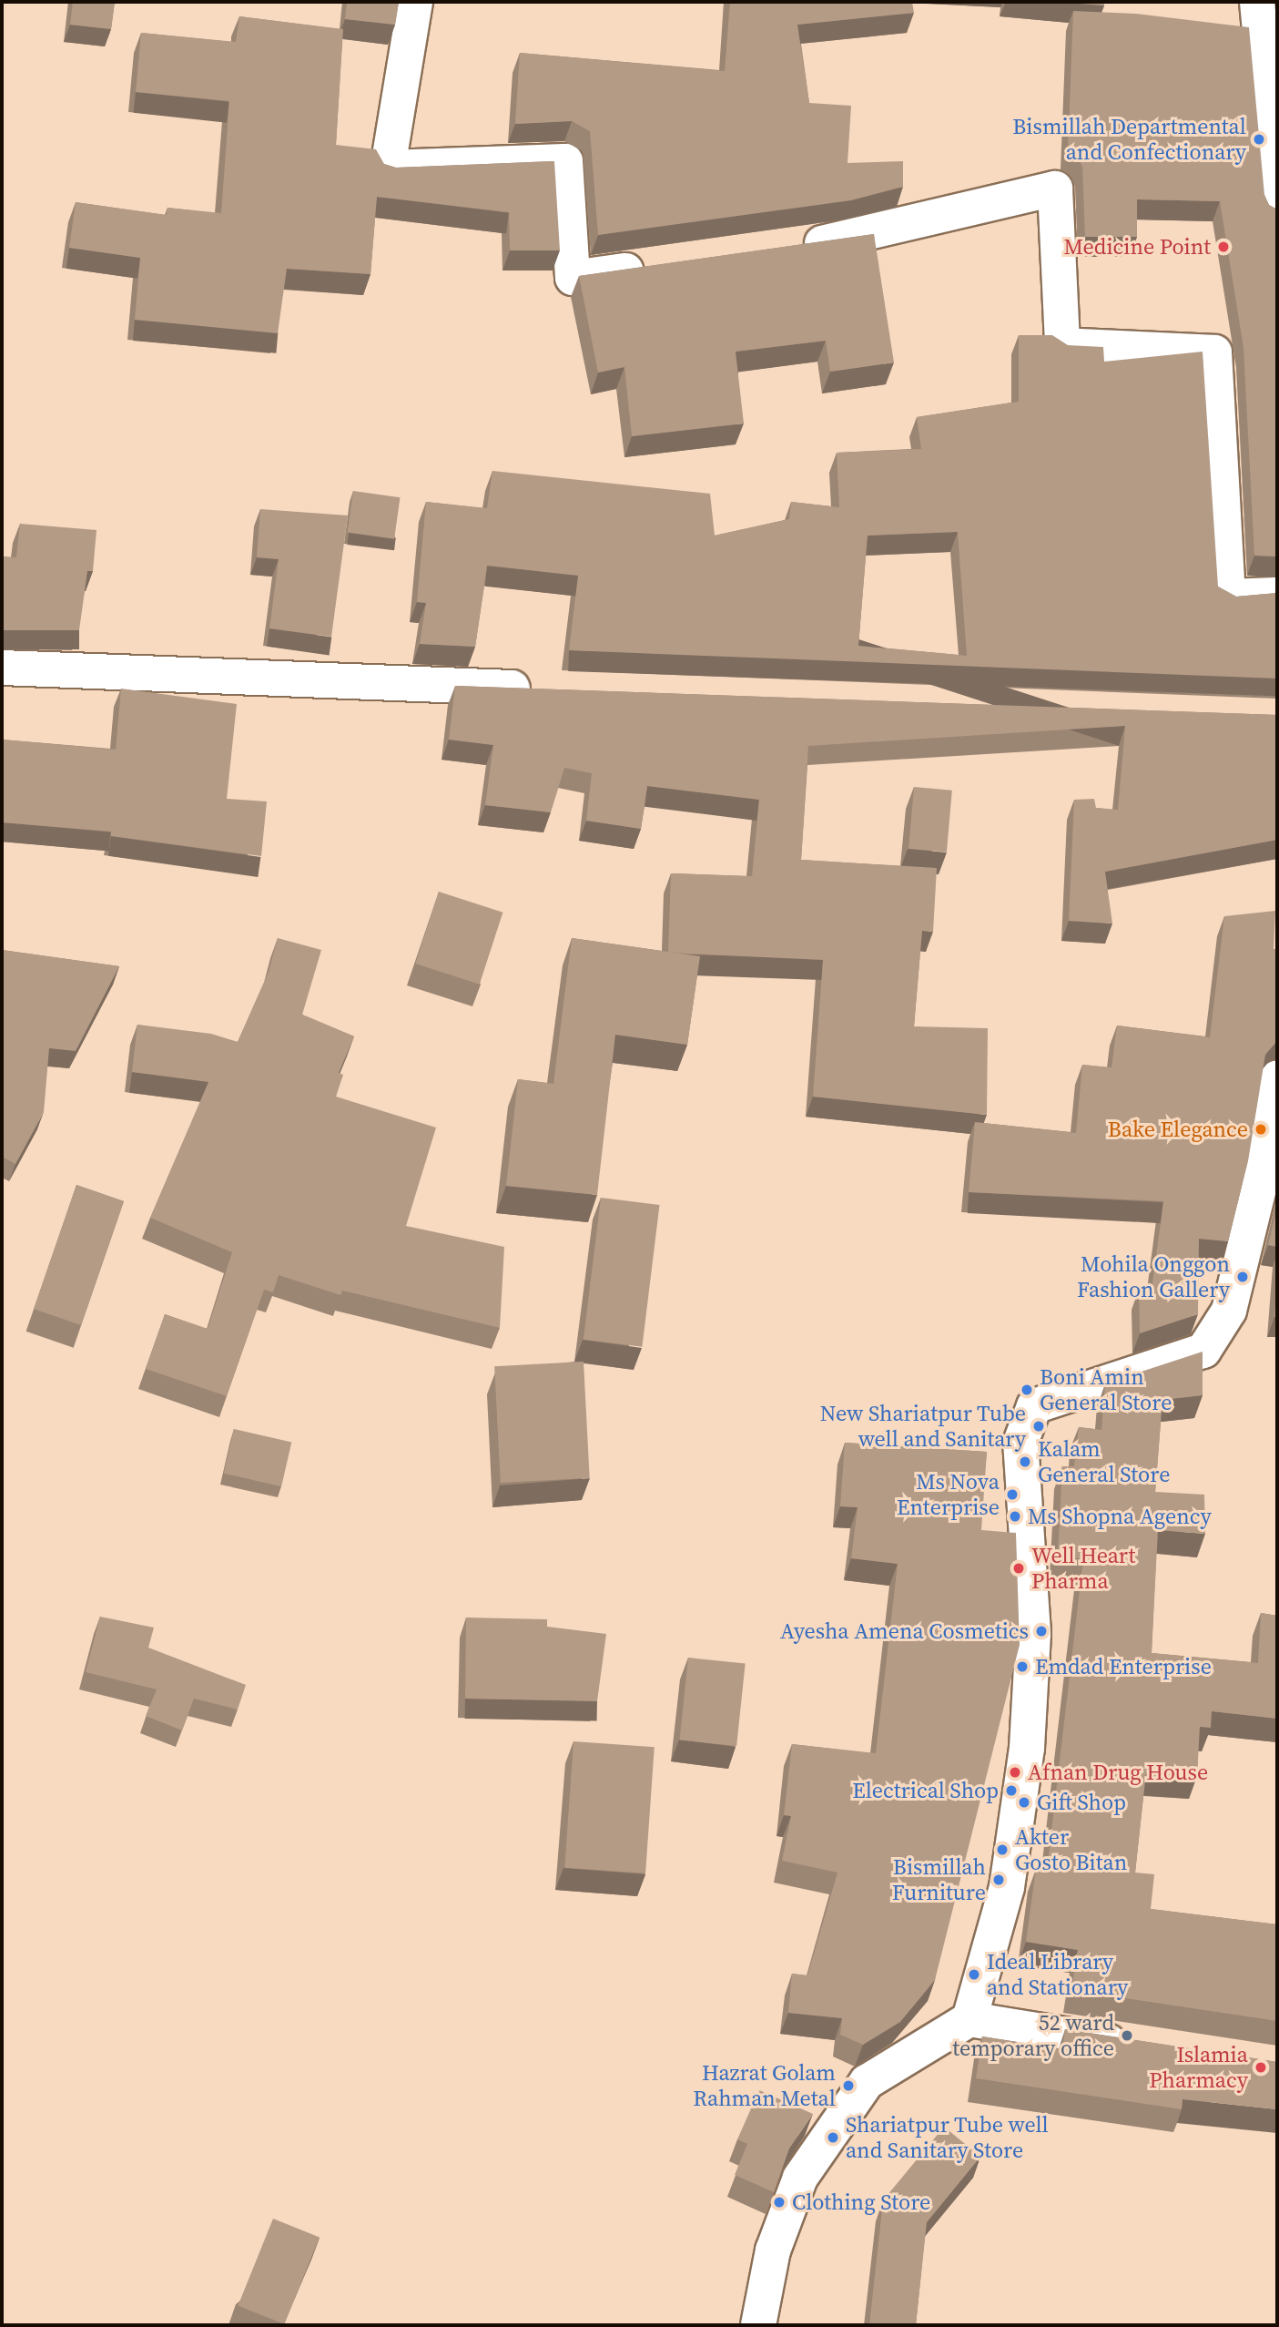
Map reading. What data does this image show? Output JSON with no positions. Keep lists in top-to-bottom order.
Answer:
{
  "places": [
    "Bismillah Departmental and Confectionary",
    "Medicine Point",
    "Bake Elegance",
    "Mohila Onggon Fashion Gallery",
    "Boni Amin General Store",
    "New Shariatpur Tube well and Sanitary",
    "Kalam General Store",
    "Ms Nova Enterprise",
    "Ms Shopna Agency",
    "Well Heart Pharma",
    "Ayesha Amena Cosmetics",
    "Emdad Enterprise",
    "Afnan Drug House",
    "Electrical Shop",
    "Gift Shop",
    "Akter Gosto Bitan",
    "Bismillah Furniture",
    "Ideal Library and Stationary",
    "52 ward temporary office",
    "Islamia Pharmacy",
    "Hazrat Golam Rahman Metal",
    "Shariatpur Tube well and Sanitary Store",
    "Clothing Store"
  ]
}
